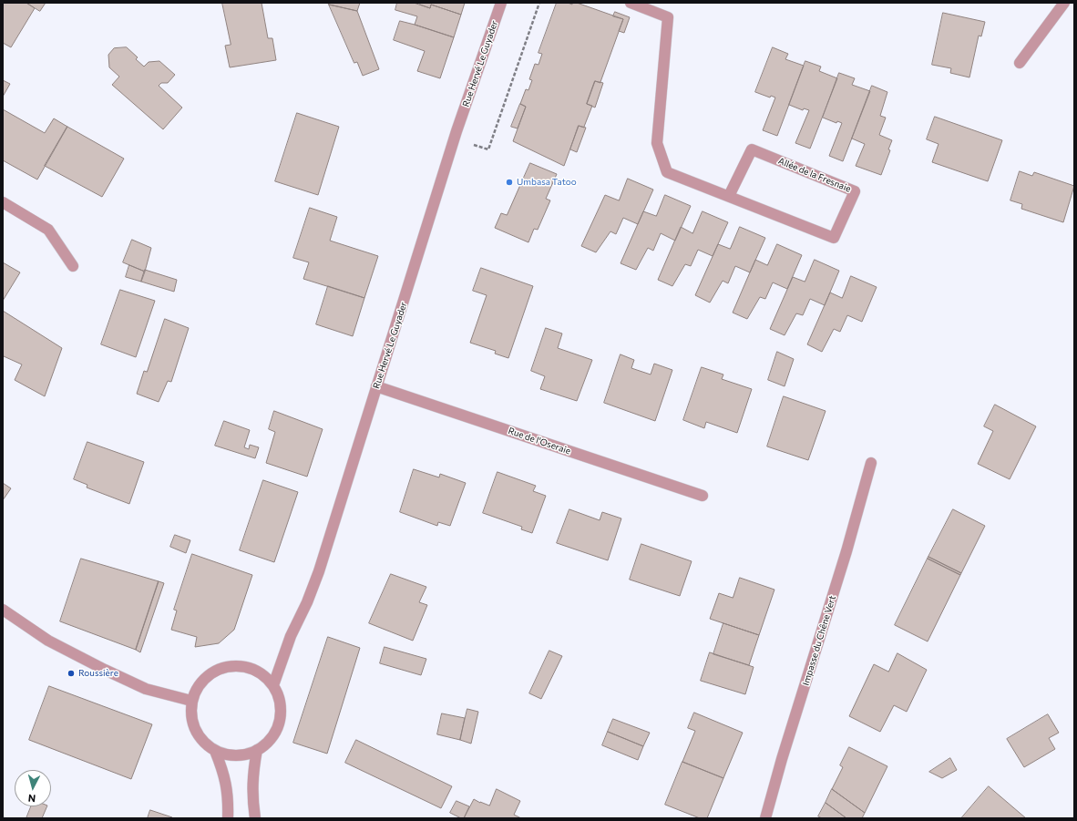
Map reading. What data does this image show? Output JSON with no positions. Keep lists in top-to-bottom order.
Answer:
{
  "streets": {
    "street": [
      "Rue Hervé Le Guyader",
      "Allée de la Fresnaie",
      "Rue de l'Oseraie",
      "Impasse du Chêne Vert"
    ]
  },
  "crossings": [
    ["Rue Hervé Le Guyader", "Rue de l'Oseraie"]
  ],
  "places": ["Umbasa Tatoo", "Roussière"],
  "north": "bottom"
}
